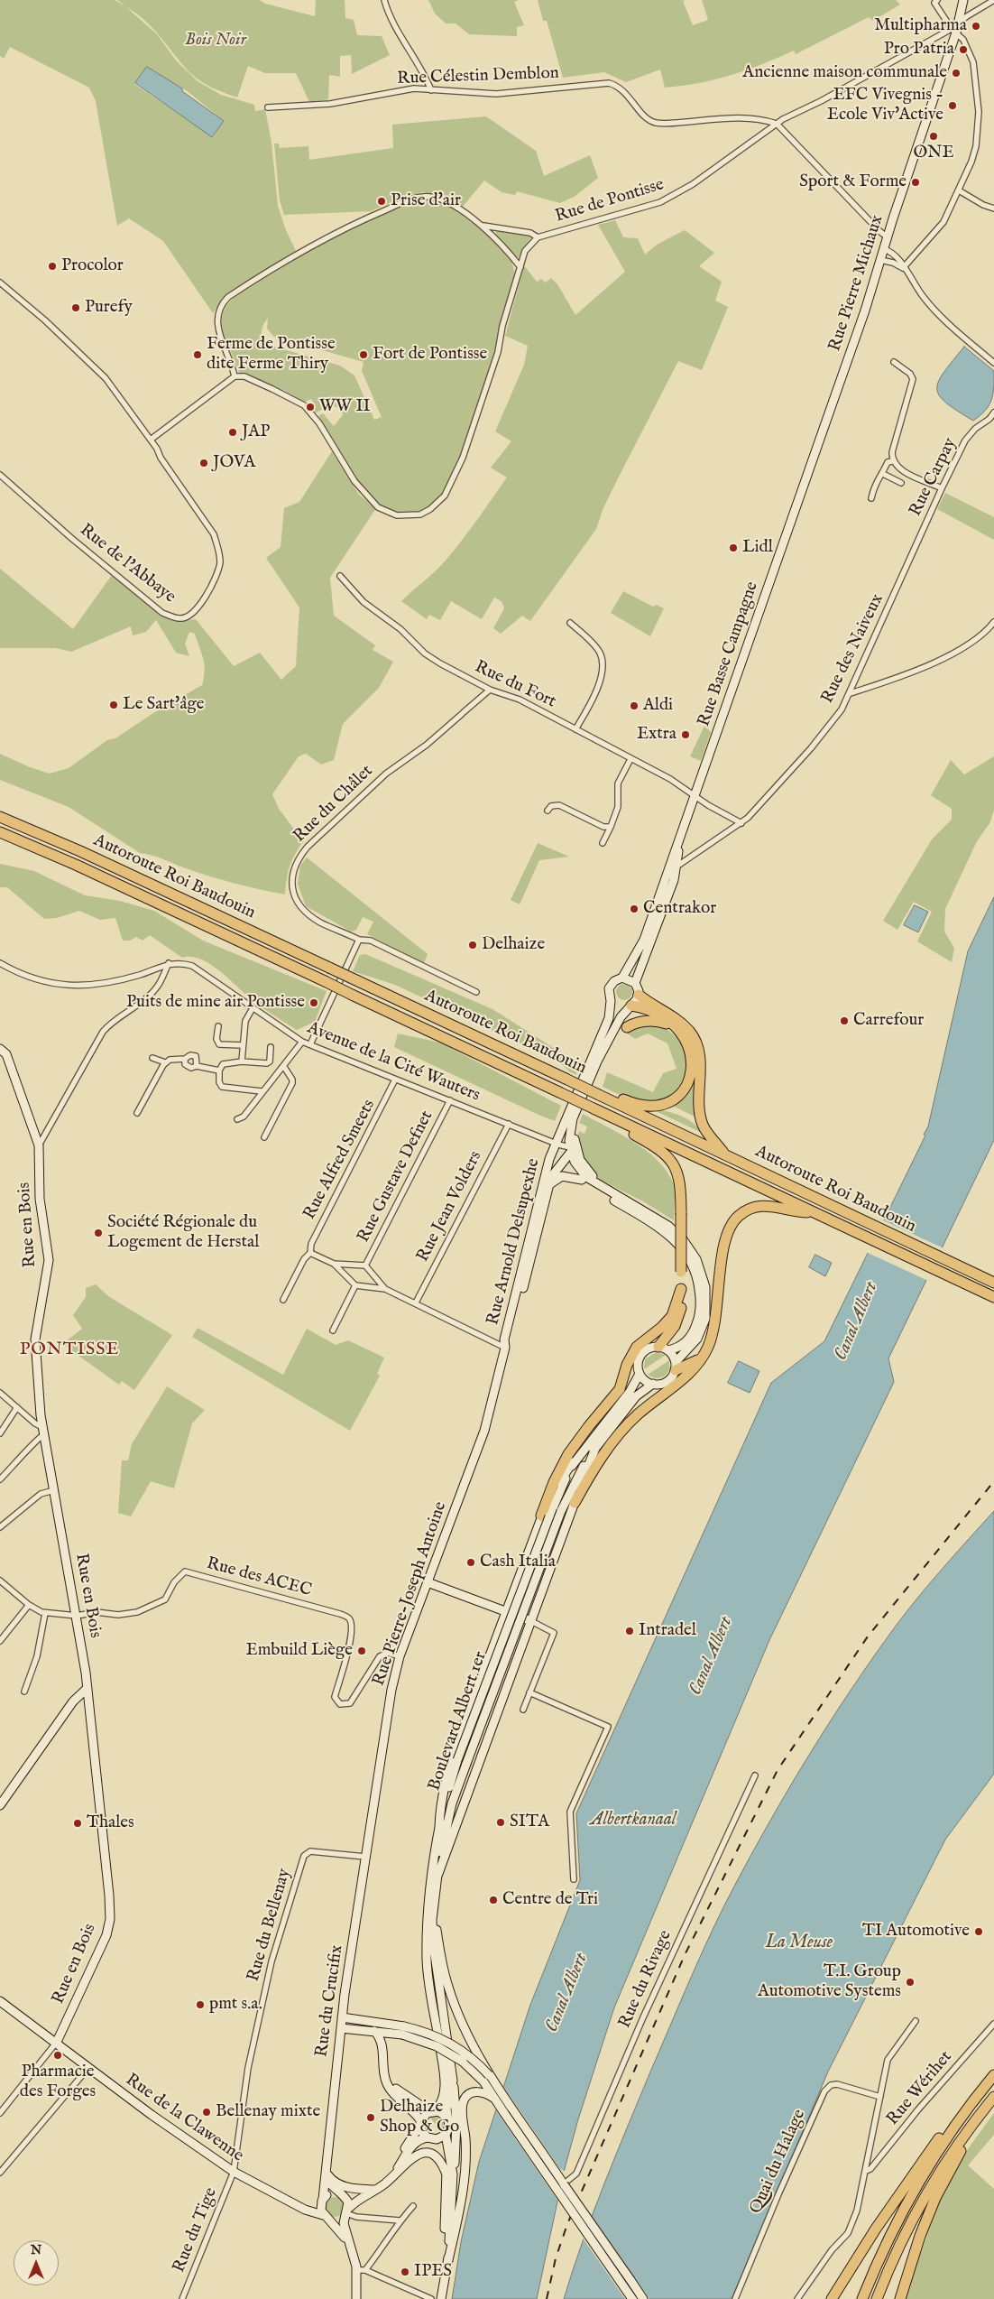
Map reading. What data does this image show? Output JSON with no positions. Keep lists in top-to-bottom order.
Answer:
{
  "streets": {
    "highway": ["Autoroute Roi Baudouin"],
    "main road": [
      "Rue Pierre Michaux",
      "Rue Basse Campagne",
      "Rue en Bois",
      "Rue Arnold Delsupexhe",
      "Rue Pierre-Joseph Antoine",
      "Boulevard Albert 1er",
      "Rue du Crucifix",
      "Rue de la Clawenne"
    ],
    "street": [
      "Rue Célestin Demblon",
      "Rue de Pontisse",
      "Rue Carpay",
      "Rue de l'Abbaye",
      "Rue des Naiveux",
      "Rue du Fort",
      "Rue du Châlet",
      "Avenue de la Cité Wauters",
      "Rue Alfred Smeets",
      "Rue Gustave Defnet",
      "Rue Jean Volders",
      "Rue des ACEC",
      "Rue du Bellenay",
      "Rue du Rivage",
      "Rue Wérihet",
      "Quai du Halage",
      "Rue du Tige"
    ]
  },
  "crossings": [
    ["Rue Célestin Demblon", "Rue de Pontisse"],
    ["Rue de Pontisse", "Rue Pierre Michaux"],
    ["Rue Pierre Michaux", "Rue Basse Campagne"],
    ["Rue Carpay", "Rue des Naiveux"],
    ["Rue des Naiveux", "Rue Basse Campagne"],
    ["Rue Basse Campagne", "Rue du Fort"],
    ["Rue Basse Campagne", "Avenue de la Cité Wauters"],
    ["Rue Basse Campagne", "Rue Arnold Delsupexhe"],
    ["Rue Basse Campagne", "Boulevard Albert 1er"],
    ["Rue du Fort", "Rue du Châlet"],
    ["Avenue de la Cité Wauters", "Rue Alfred Smeets"],
    ["Avenue de la Cité Wauters", "Rue Gustave Defnet"],
    ["Avenue de la Cité Wauters", "Rue Jean Volders"],
    ["Avenue de la Cité Wauters", "Rue Arnold Delsupexhe"],
    ["Avenue de la Cité Wauters", "Boulevard Albert 1er"],
    ["Rue en Bois", "Rue des ACEC"],
    ["Rue en Bois", "Rue de la Clawenne"],
    ["Rue Arnold Delsupexhe", "Rue Pierre-Joseph Antoine"],
    ["Rue Arnold Delsupexhe", "Boulevard Albert 1er"],
    ["Rue des ACEC", "Rue Pierre-Joseph Antoine"],
    ["Rue Pierre-Joseph Antoine", "Rue du Crucifix"],
    ["Rue du Bellenay", "Rue du Crucifix"],
    ["Rue du Bellenay", "Rue de la Clawenne"],
    ["Rue du Bellenay", "Rue du Tige"],
    ["Rue du Crucifix", "Rue de la Clawenne"],
    ["Rue Wérihet", "Quai du Halage"],
    ["Rue de la Clawenne", "Rue du Tige"]
  ],
  "districts": ["PONTISSE"],
  "water": ["Canal Albert", "Albertkanaal", "La Meuse"],
  "parks": ["Bois Noir"],
  "places": [
    "Multipharma",
    "Pro Patria",
    "Ancienne maison communale",
    "EFC Vivegnis - Ecole Viv'Active",
    "ONE",
    "Sport & Forme",
    "Prise d'air",
    "Procolor",
    "Purefy",
    "Ferme de Pontisse dite Ferme Thiry",
    "Fort de Pontisse",
    "WW II",
    "JAP",
    "JOVA",
    "Lidl",
    "Le Sart'âge",
    "Aldi",
    "Extra",
    "Centrakor",
    "Delhaize",
    "Puits de mine air Pontisse",
    "Carrefour",
    "Société Régionale du Logement de Herstal",
    "Cash Italia",
    "Intradel",
    "Embuild Liège",
    "SITA",
    "Thales",
    "Centre de Tri",
    "TI Automotive",
    "T.I. Group Automotive Systems",
    "pmt s.a.",
    "Pharmacie des Forges",
    "Bellenay mixte",
    "Delhaize Shop & Go",
    "IPES"
  ],
  "north": "top"
}
